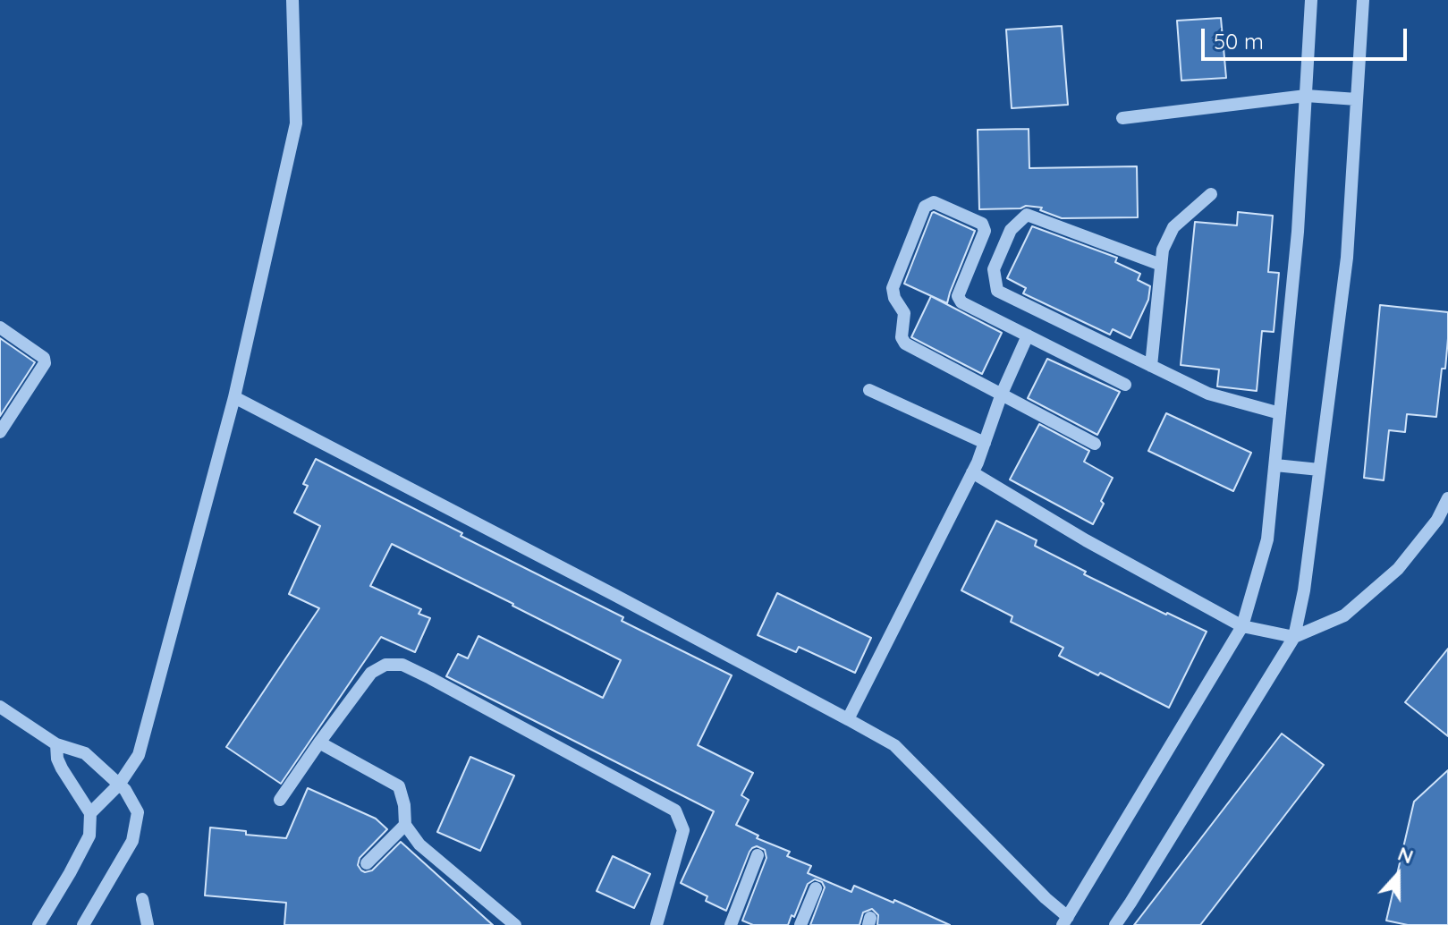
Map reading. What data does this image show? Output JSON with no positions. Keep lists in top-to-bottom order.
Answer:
{
  "scale_bar": "50 m",
  "north": "top"
}
